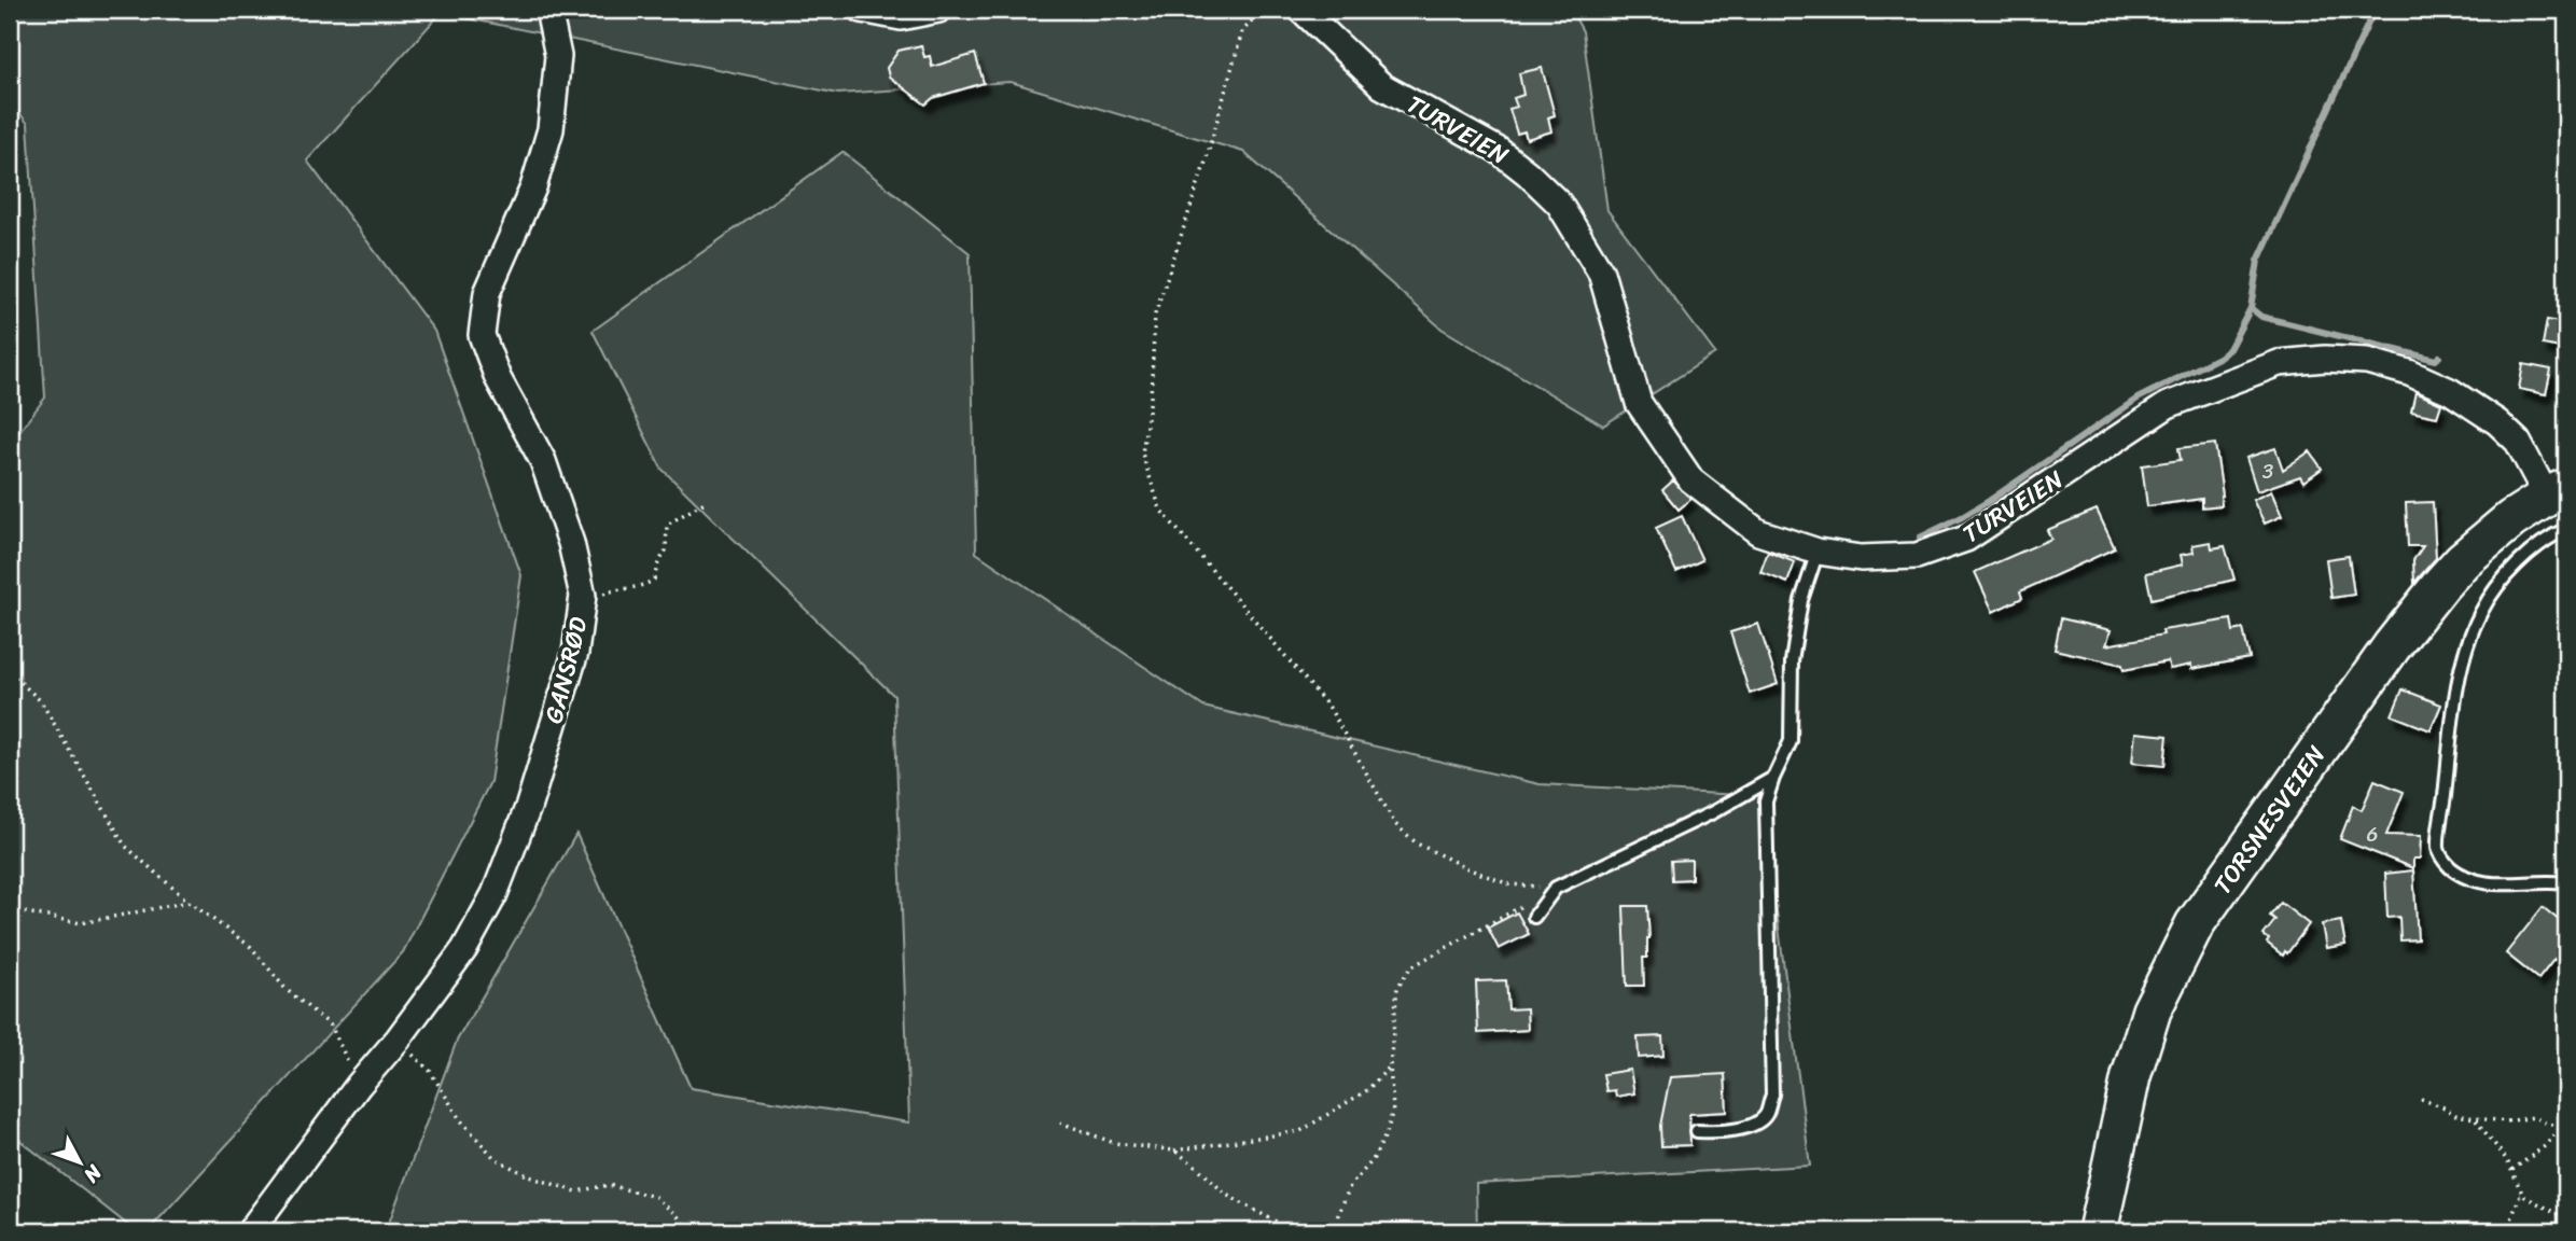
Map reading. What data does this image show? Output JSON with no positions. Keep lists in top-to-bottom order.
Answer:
{
  "streets": {
    "main road": ["TORSNESVEIEN"],
    "street": ["TURVEIEN", "GANSRØD"]
  },
  "crossings": [
    ["TURVEIEN", "TORSNESVEIEN"]
  ],
  "house_numbers": ["3", "6"],
  "north": "bottom right"
}
